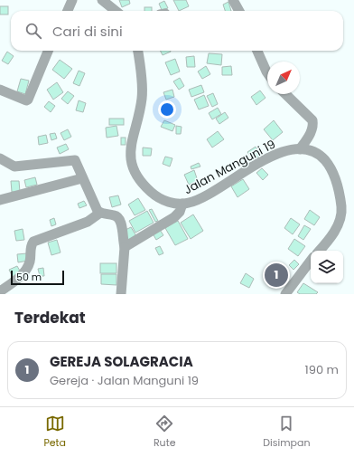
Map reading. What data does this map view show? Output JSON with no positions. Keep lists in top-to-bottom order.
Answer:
{
  "streets": {
    "street": ["Jalan Manguni 19"]
  },
  "scale_bar": "50 m",
  "north": "top right",
  "page": {
    "search": "Cari di sini",
    "pins": "1",
    "scale": "50 m",
    "heading": "Terdekat",
    "list": [
      {
        "mark": "1",
        "name": "GEREJA SOLAGRACIA",
        "note": "Gereja · Jalan Manguni 19",
        "value": "190 m"
      }
    ],
    "nav": ["Peta", "Rute", "Disimpan"]
  }
}
